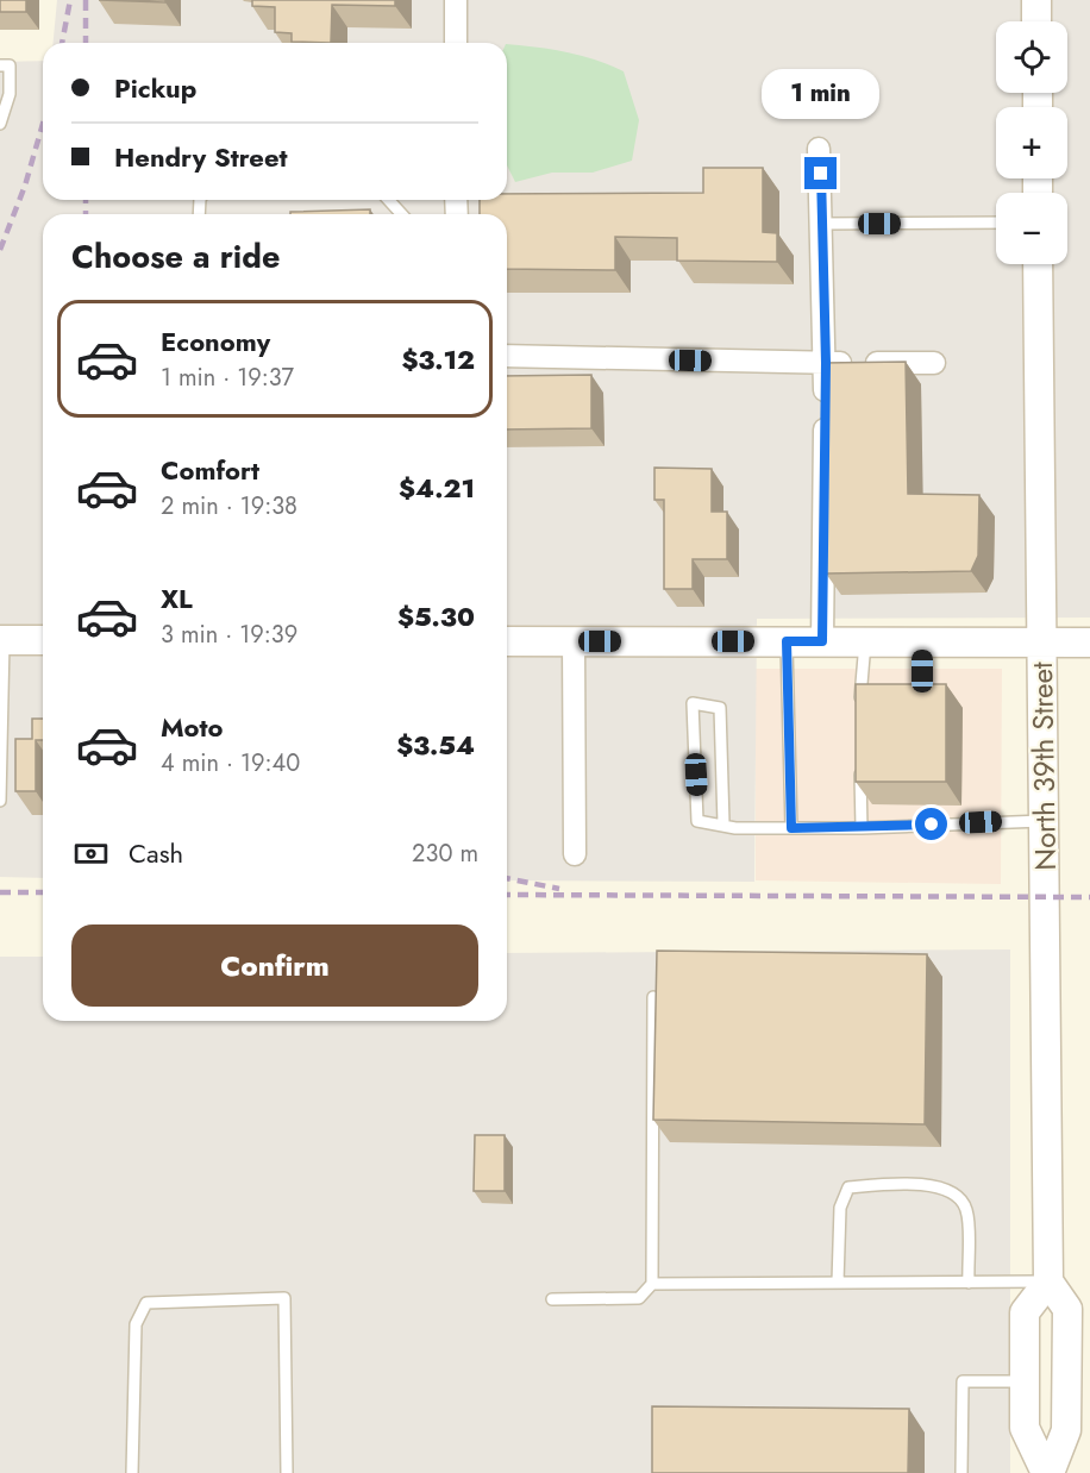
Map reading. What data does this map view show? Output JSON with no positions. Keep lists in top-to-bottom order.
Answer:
{
  "streets": {
    "main road": ["North 39th Street"]
  },
  "page": {
    "map_buttons": ["+", "−"],
    "banner": ["Pickup", "Hendry Street"],
    "bubble": "1 min",
    "heading": "Choose a ride",
    "list": [
      {
        "name": "Economy",
        "note": "1 min · 19:37",
        "value": "$3.12"
      },
      {
        "name": "Comfort",
        "note": "2 min · 19:38",
        "value": "$4.21"
      },
      {
        "name": "XL",
        "note": "3 min · 19:39",
        "value": "$5.30"
      },
      {
        "name": "Moto",
        "note": "4 min · 19:40",
        "value": "$3.54"
      }
    ],
    "pay": ["Cash", "230 m"],
    "buttons": "Confirm"
  }
}
